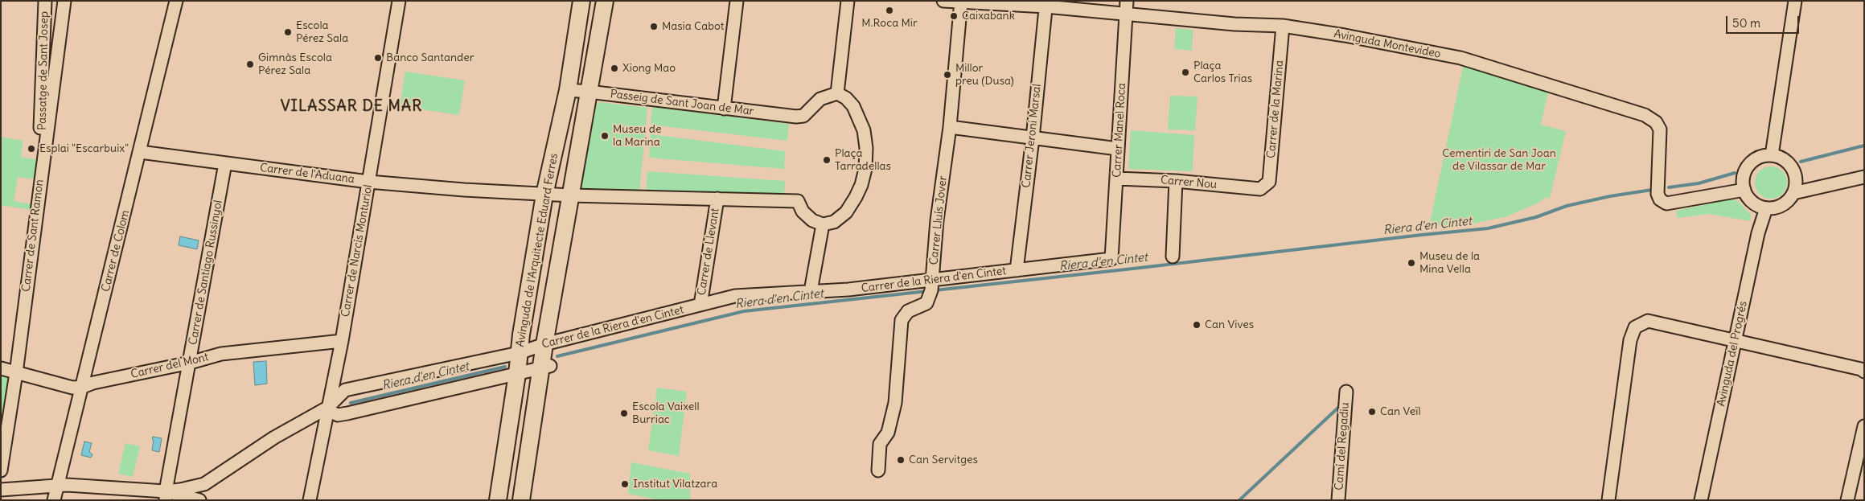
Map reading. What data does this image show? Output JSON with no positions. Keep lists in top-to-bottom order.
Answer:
{
  "streets": {
    "street": [
      "Avinguda Montevideo",
      "Passatge de Sant Josep",
      "Passeig de Sant Joan de Mar",
      "Carrer de la Marina",
      "Carrer Manel Roca",
      "Carrer Jeroni Marsal",
      "Carrer de l'Aduana",
      "Carrer Nou",
      "Carrer Lluís Jover",
      "Carrer de Sant Ramon",
      "Avinguda de l'Arquitecte Eduard Ferres",
      "Carrer de Colom",
      "Carrer de Narcís Monturiol",
      "Carrer de Llevant",
      "Carrer de Santiago Russinyol",
      "Carrer de la Riera d'en Cintet",
      "Avinguda del Progrés",
      "Carrer del Mont",
      "Camí del Regadiu"
    ]
  },
  "crossings": [
    ["Avinguda Montevideo", "Carrer de la Marina"],
    ["Avinguda Montevideo", "Carrer Manel Roca"],
    ["Avinguda Montevideo", "Carrer Jeroni Marsal"],
    ["Avinguda Montevideo", "Carrer Lluís Jover"],
    ["Avinguda Montevideo", "Avinguda del Progrés"],
    ["Passatge de Sant Josep", "Carrer de Sant Ramon"],
    ["Passeig de Sant Joan de Mar", "Avinguda de l'Arquitecte Eduard Ferres"],
    ["Carrer de la Marina", "Carrer Nou"],
    ["Carrer Manel Roca", "Carrer Nou"],
    ["Carrer Manel Roca", "Carrer de la Riera d'en Cintet"],
    ["Carrer Jeroni Marsal", "Carrer de la Riera d'en Cintet"],
    ["Carrer de l'Aduana", "Avinguda de l'Arquitecte Eduard Ferres"],
    ["Carrer de l'Aduana", "Carrer de Colom"],
    ["Carrer de l'Aduana", "Carrer de Narcís Monturiol"],
    ["Carrer de l'Aduana", "Carrer de Santiago Russinyol"],
    ["Carrer Lluís Jover", "Carrer de la Riera d'en Cintet"],
    ["Carrer de Sant Ramon", "Carrer del Mont"],
    ["Avinguda de l'Arquitecte Eduard Ferres", "Carrer de la Riera d'en Cintet"],
    ["Carrer de Colom", "Carrer de la Riera d'en Cintet"],
    ["Carrer de Colom", "Carrer del Mont"],
    ["Carrer de Narcís Monturiol", "Carrer de la Riera d'en Cintet"],
    ["Carrer de Narcís Monturiol", "Carrer del Mont"],
    ["Carrer de Llevant", "Carrer de la Riera d'en Cintet"],
    ["Carrer de Santiago Russinyol", "Carrer de la Riera d'en Cintet"],
    ["Carrer de Santiago Russinyol", "Carrer del Mont"]
  ],
  "districts": ["VILASSAR DE MAR"],
  "water": ["Riera d'en Cintet"],
  "parks": ["Cementiri de San Joan de Vilassar de Mar"],
  "places": [
    "M.Roca Mir",
    "Caixabank",
    "Masia Cabot",
    "Escola Pérez Sala",
    "Banco Santander",
    "Gimnàs Escola Pérez Sala",
    "Xiong Mao",
    "Plaça Carlos Trias",
    "Millor preu (Dusa)",
    "Museu de la Marina",
    "Esplai \"Escarbuix\"",
    "Plaça Tarradellas",
    "Museu de la Mina Vella",
    "Can Vives",
    "Can Veïl",
    "Escola Vaixell Burriac",
    "Can Servitges",
    "Institut Vilatzara"
  ],
  "scale_bar": "50 m"
}
